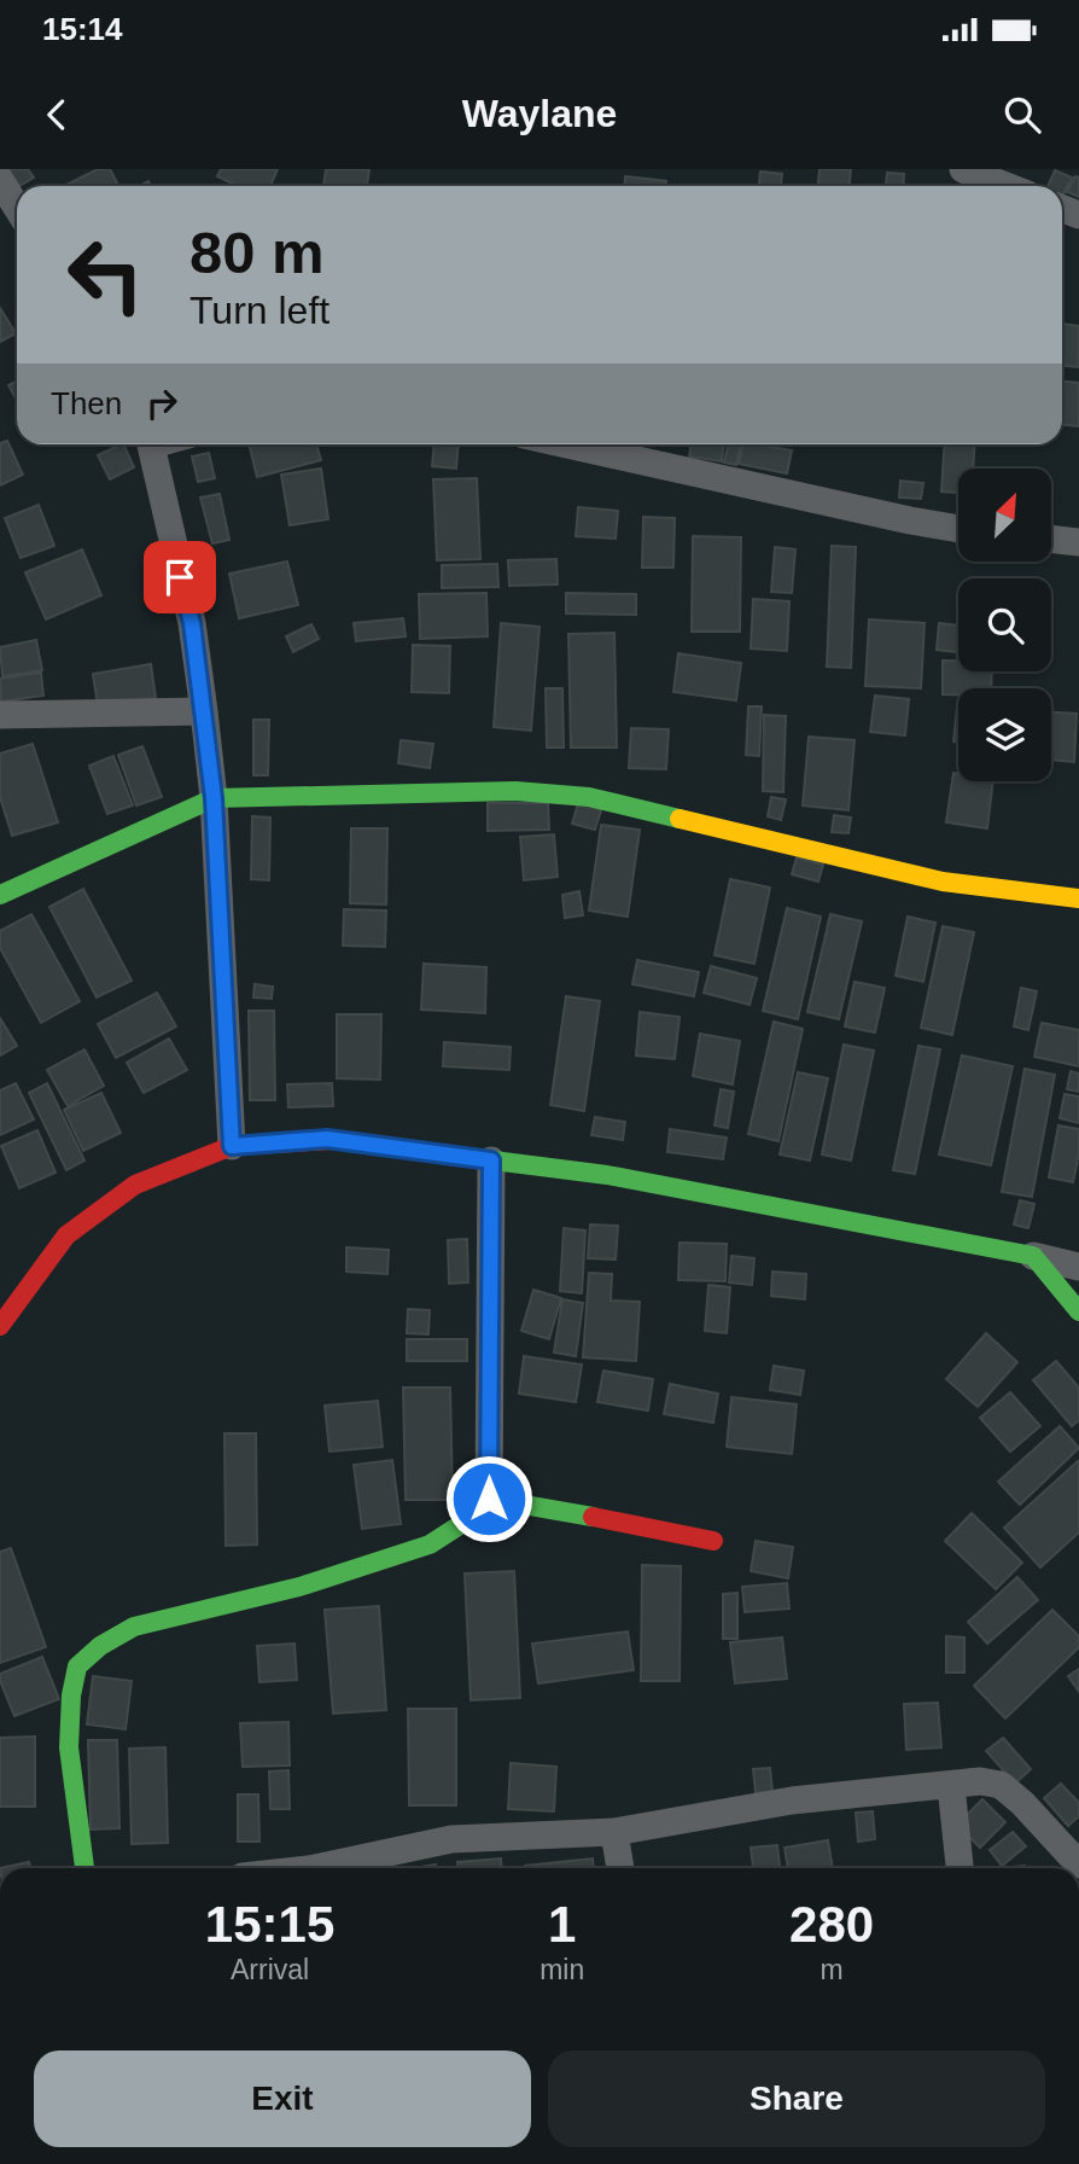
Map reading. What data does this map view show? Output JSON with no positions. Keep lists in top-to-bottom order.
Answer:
{
  "north": "top right",
  "page": {
    "status": "15:14",
    "header": "Waylane",
    "turn": ["80 m", "Turn left"],
    "then": "Then",
    "eta": [
      "15:15",
      "Arrival",
      "1",
      "min",
      "280",
      "m"
    ],
    "buttons": ["Exit", "Share"]
  }
}
